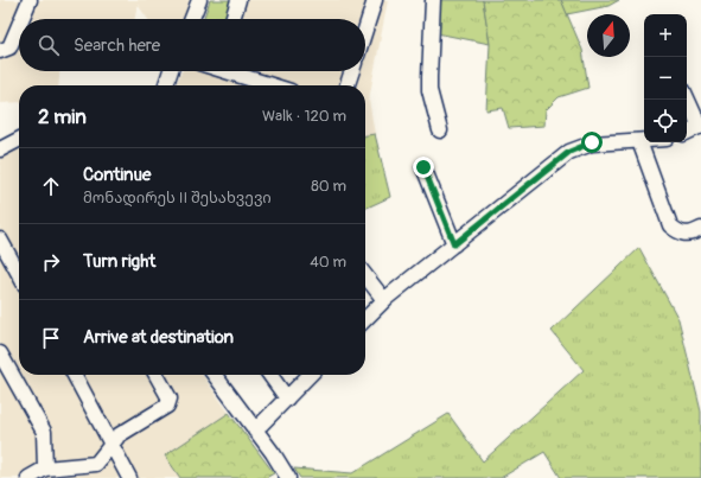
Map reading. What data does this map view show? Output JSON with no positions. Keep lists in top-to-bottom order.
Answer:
{
  "north": "top",
  "page": {
    "map_buttons": ["+", "−"],
    "search": "Search here",
    "heading": ["2 min", "Walk · 120 m"],
    "list": [
      ["Continue", "მონადირეს II შესახვევი", "80 m"],
      ["Turn right", "40 m"],
      "Arrive at destination"
    ]
  }
}
